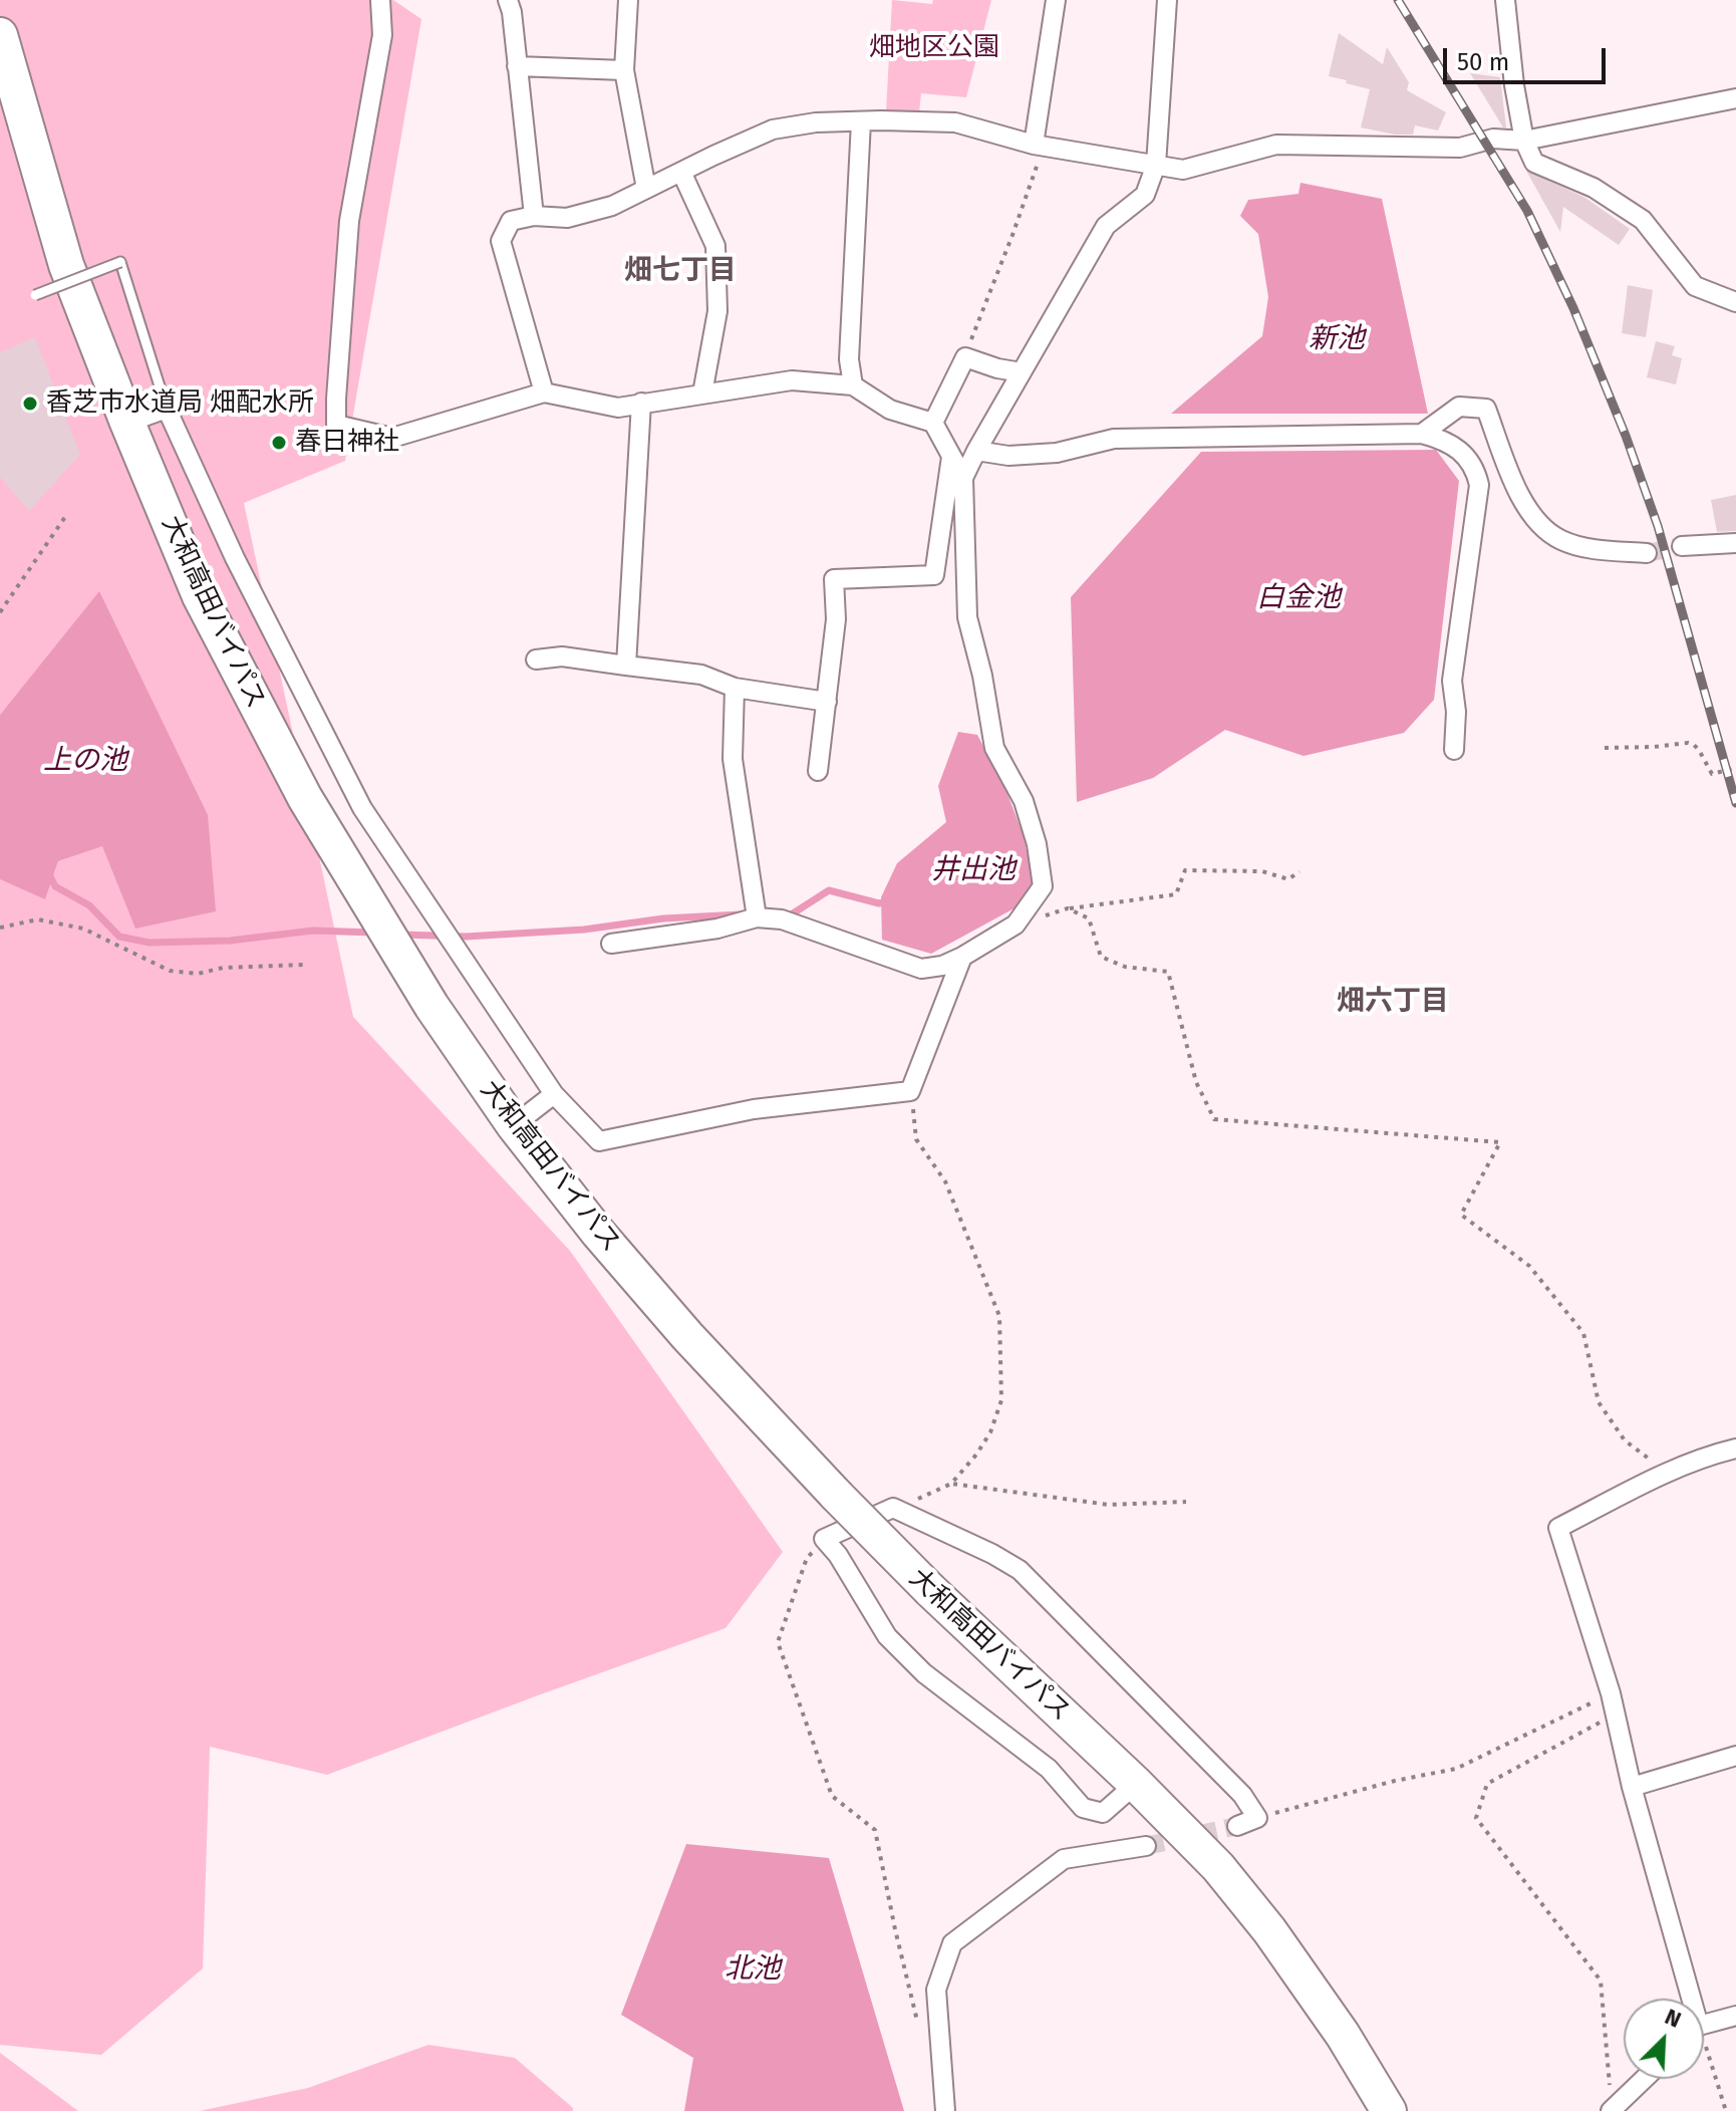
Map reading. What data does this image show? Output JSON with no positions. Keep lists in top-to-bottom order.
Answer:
{
  "streets": {
    "highway": ["大和高田バイパス"]
  },
  "districts": ["畑七丁目", "畑六丁目"],
  "water": [
    "新池",
    "白金池",
    "上の池",
    "井出池",
    "北池"
  ],
  "parks": ["畑地区公園"],
  "places": ["香芝市水道局 畑配水所", "春日神社"],
  "scale_bar": "50 m",
  "north": "top right"
}
